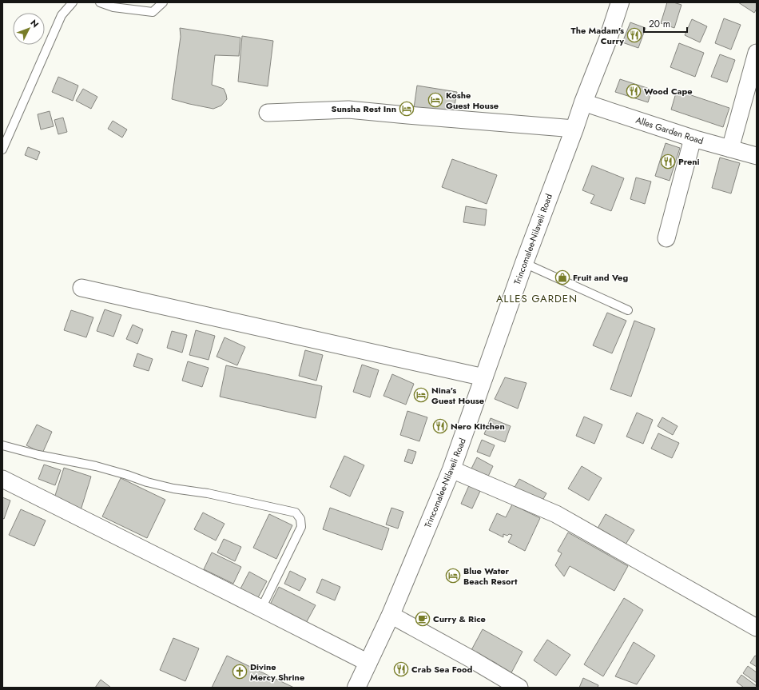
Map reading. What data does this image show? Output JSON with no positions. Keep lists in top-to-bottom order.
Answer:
{
  "streets": {
    "main road": ["Trincomalee-Nilaveli Road"],
    "street": ["Alles Garden Road"]
  },
  "crossings": [
    ["Alles Garden Road", "Trincomalee-Nilaveli Road"]
  ],
  "districts": ["ALLES GARDEN"],
  "places": {
    "restaurant": [
      "The Madam's Curry",
      "Wood Cape",
      "Preni",
      "Nero Kitchen",
      "Crab Sea Food"
    ],
    "hotel": [
      "Koshe Guest House",
      "Sunsha Rest Inn",
      "Nina’s Guest House",
      "Blue Water Beach Resort"
    ],
    "shop": ["Fruit and Veg"],
    "cafe": ["Curry & Rice"],
    "church": ["Divine Mercy Shrine"]
  },
  "scale_bar": "20 m",
  "north": "top right"
}
